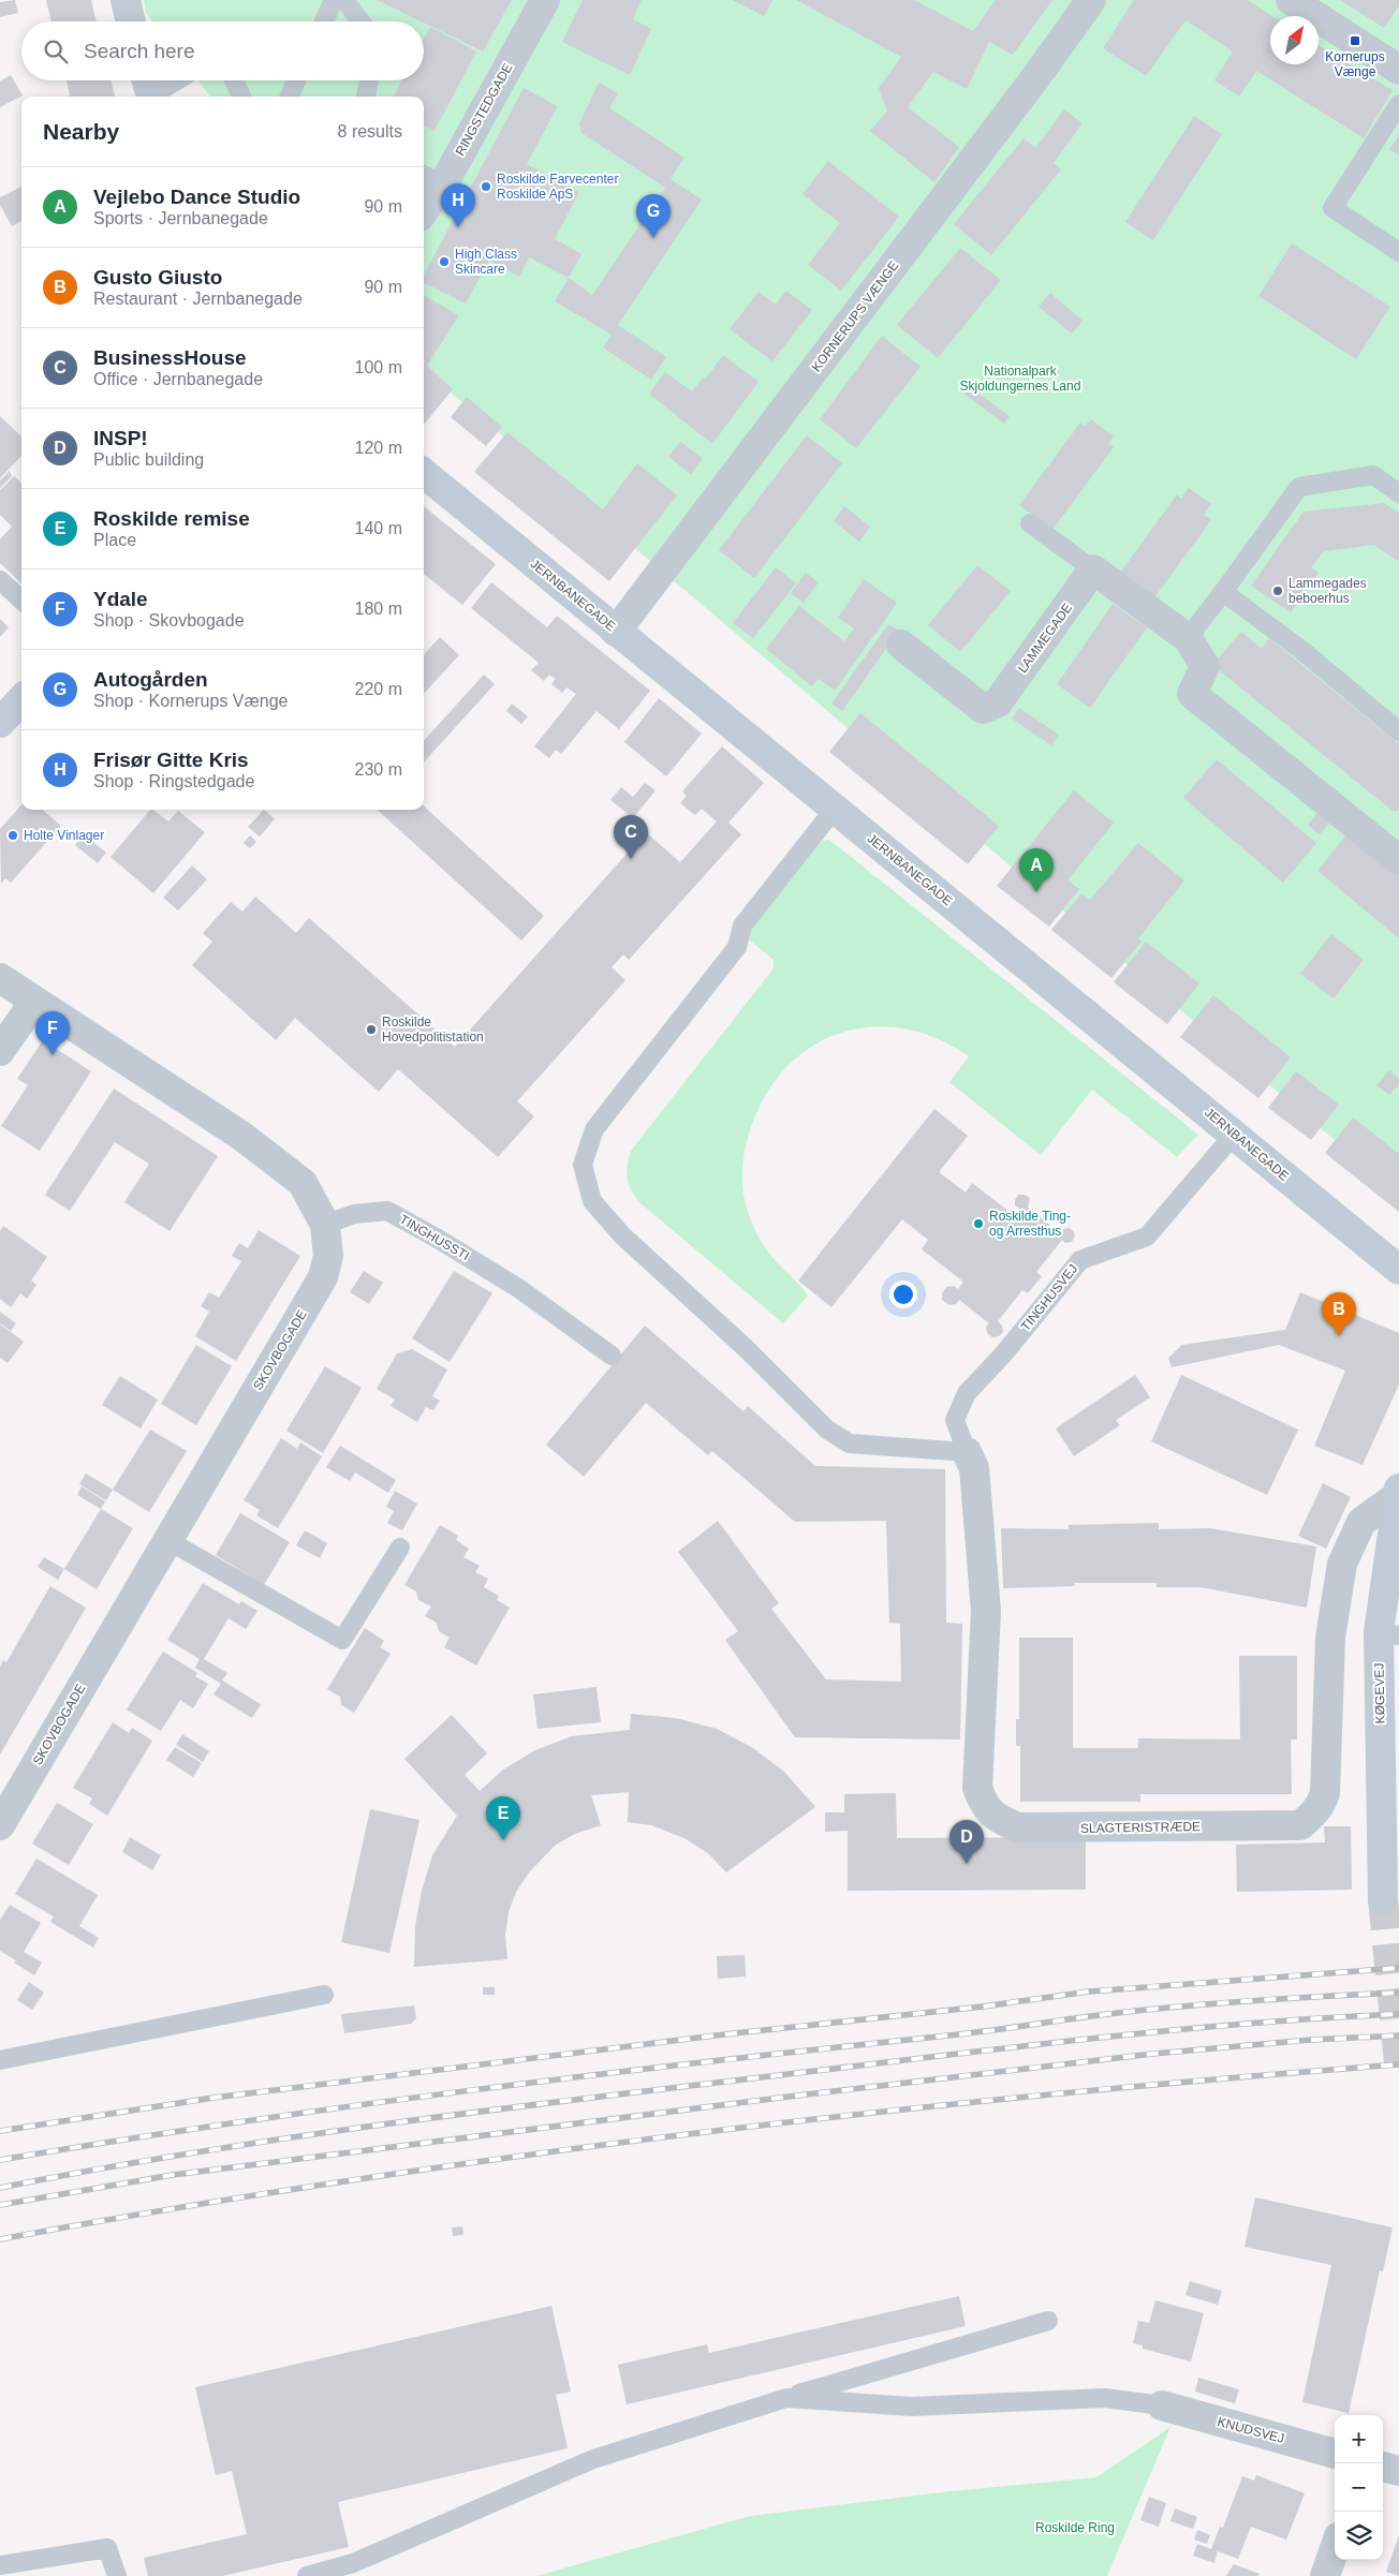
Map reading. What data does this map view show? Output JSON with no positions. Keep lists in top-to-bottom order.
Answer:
{
  "streets": {
    "main road": ["JERNBANEGADE", "KØGEVEJ"],
    "street": [
      "RINGSTEDGADE",
      "KORNERUPS VÆNGE",
      "LAMMEGADE",
      "SKOVBOGADE",
      "SLAGTERISTRÆDE",
      "KNUDSVEJ"
    ],
    "lane": ["TINGHUSSTI", "TINGHUSVEJ"]
  },
  "crossings": [
    ["KORNERUPS VÆNGE", "JERNBANEGADE"],
    ["JERNBANEGADE", "TINGHUSVEJ"],
    ["TINGHUSSTI", "SKOVBOGADE"],
    ["TINGHUSVEJ", "SLAGTERISTRÆDE"],
    ["KØGEVEJ", "SLAGTERISTRÆDE"]
  ],
  "parks": ["Nationalpark Skjoldungernes Land", "Roskilde Ring"],
  "places": {
    "transit": ["Kornerups Vænge"],
    "other": [
      "Roskilde Farvecenter Roskilde ApS",
      "High Class Skincare",
      "Lammegades beboerhus",
      "Holte Vinlager",
      "Roskilde Hovedpolitistation",
      "Roskilde Ting- og Arresthus"
    ]
  },
  "north": "top right",
  "page": {
    "search": "Search here",
    "heading": ["Nearby", "8 results"],
    "list": [
      {
        "mark": "A",
        "name": "Vejlebo Dance Studio",
        "note": "Sports · Jernbanegade",
        "value": "90 m"
      },
      {
        "mark": "B",
        "name": "Gusto Giusto",
        "note": "Restaurant · Jernbanegade",
        "value": "90 m"
      },
      {
        "mark": "C",
        "name": "BusinessHouse",
        "note": "Office · Jernbanegade",
        "value": "100 m"
      },
      {
        "mark": "D",
        "name": "INSP!",
        "note": "Public building",
        "value": "120 m"
      },
      {
        "mark": "E",
        "name": "Roskilde remise",
        "note": "Place",
        "value": "140 m"
      },
      {
        "mark": "F",
        "name": "Ydale",
        "note": "Shop · Skovbogade",
        "value": "180 m"
      },
      {
        "mark": "G",
        "name": "Autogården",
        "note": "Shop · Kornerups Vænge",
        "value": "220 m"
      },
      {
        "mark": "H",
        "name": "Frisør Gitte Kris",
        "note": "Shop · Ringstedgade",
        "value": "230 m"
      }
    ],
    "pins": [
      "H",
      "G",
      "C",
      "A",
      "F",
      "B",
      "E",
      "D"
    ],
    "map_buttons": ["+", "−"]
  }
}
